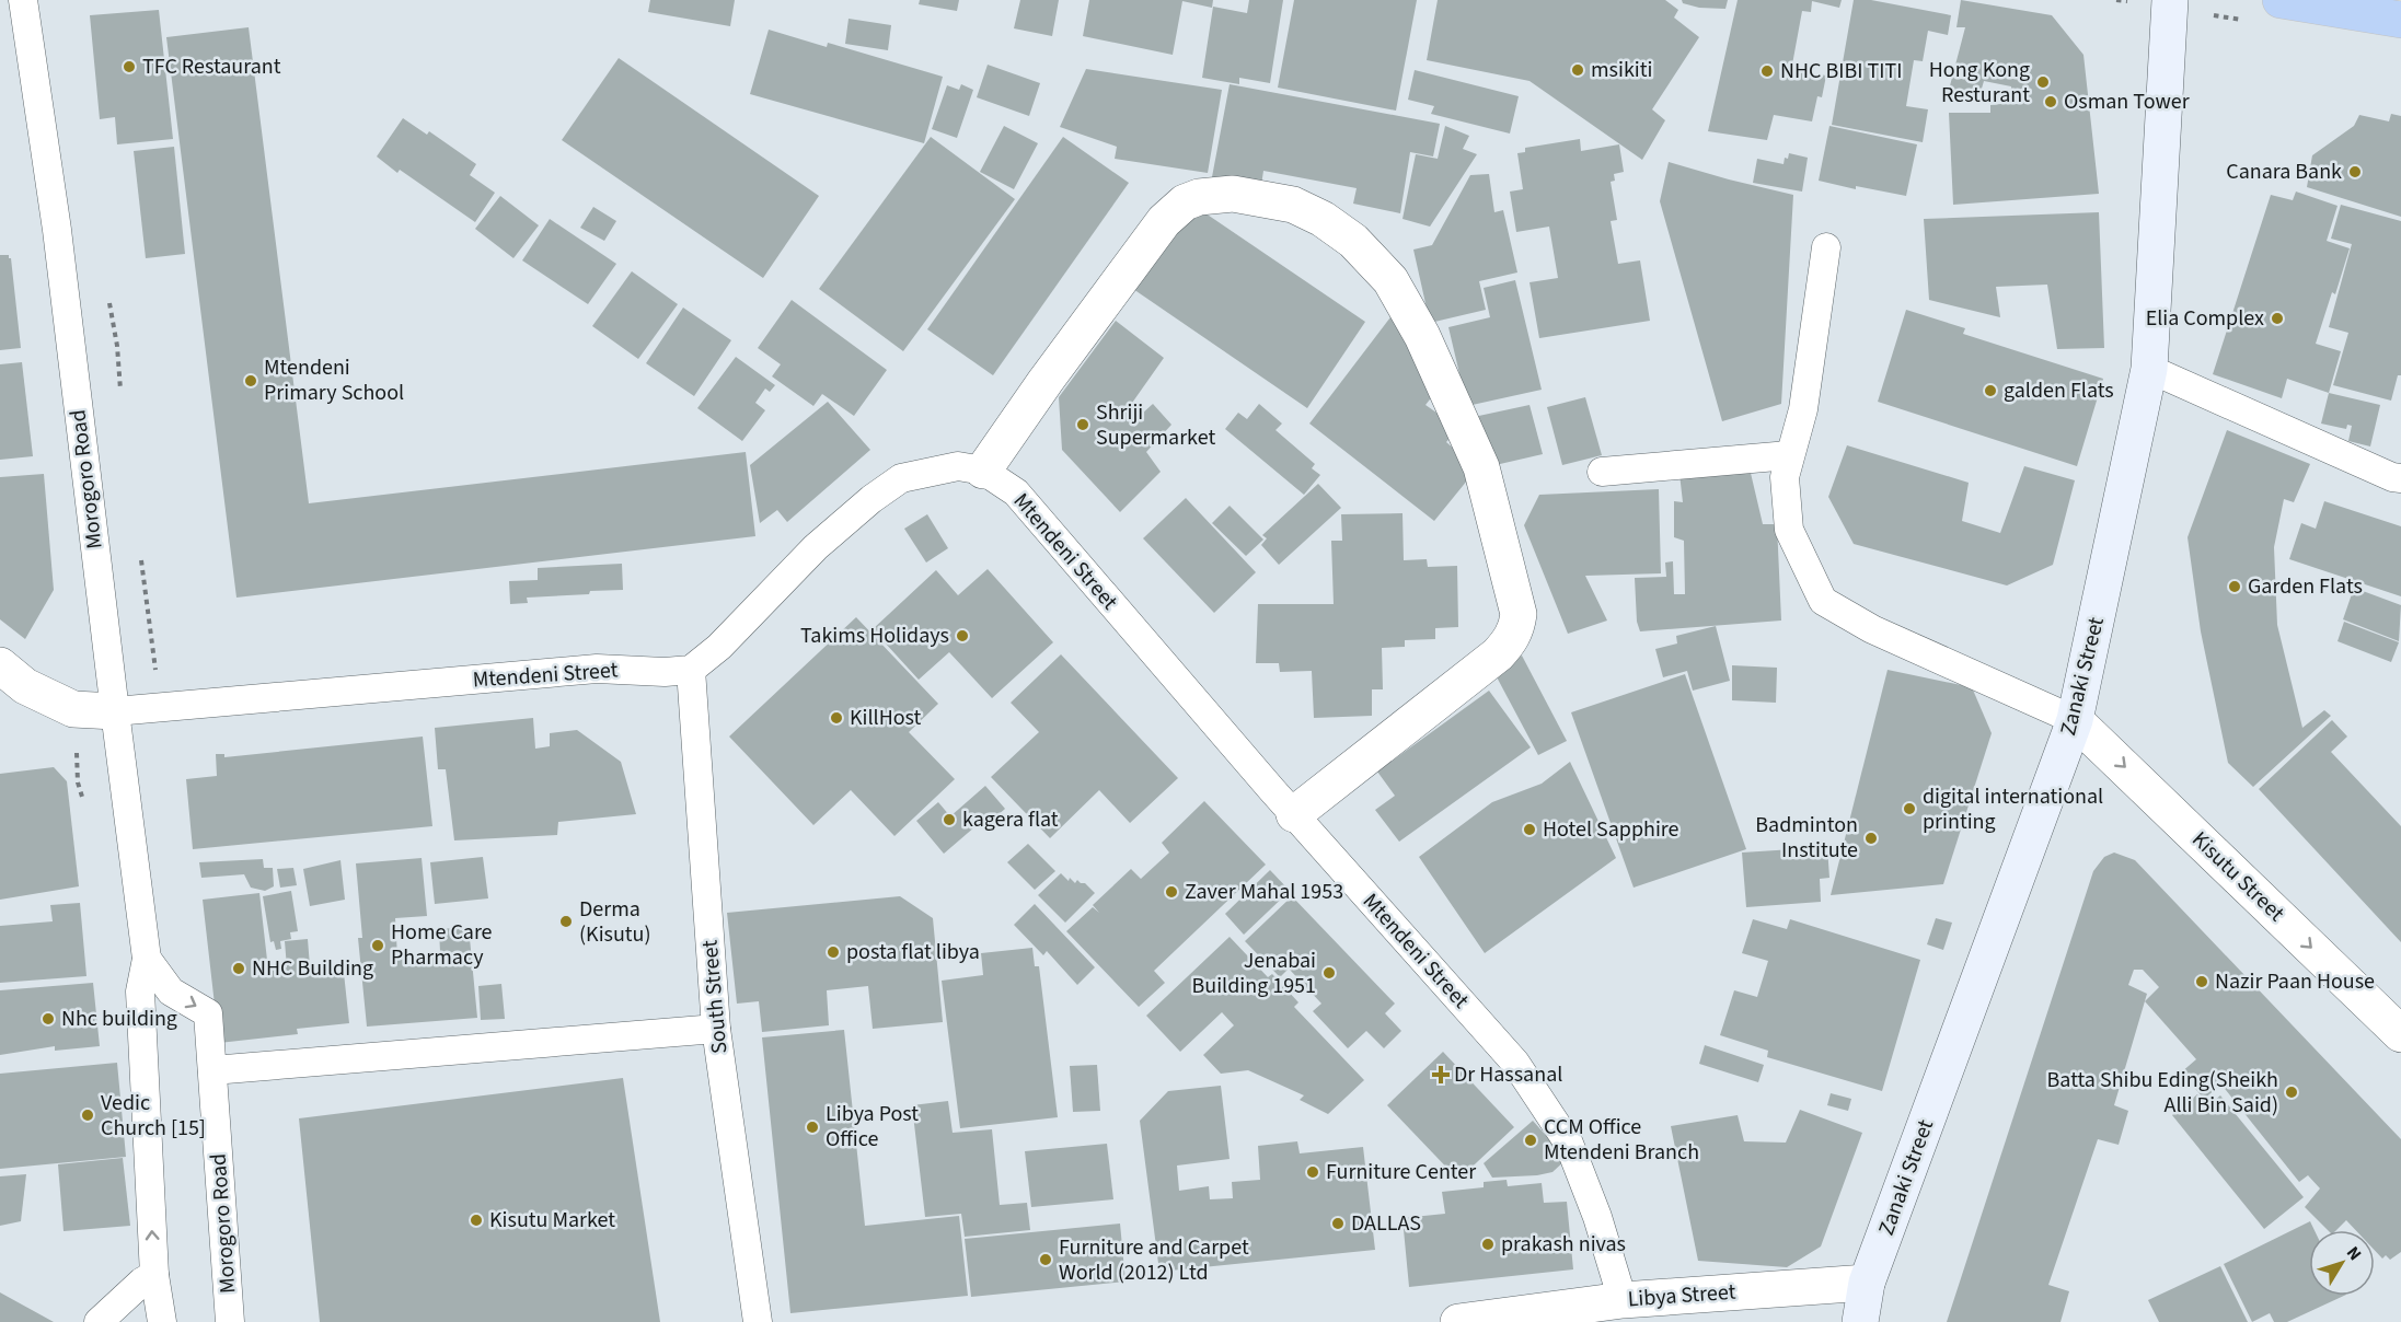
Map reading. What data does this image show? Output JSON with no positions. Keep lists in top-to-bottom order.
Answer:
{
  "streets": {
    "street": ["Zanaki Street", "Kisutu Street", "Libya Street"],
    "lane": ["Morogoro Road", "Mtendeni Street", "South Street"]
  },
  "crossings": [
    ["Morogoro Road", "Mtendeni Street"],
    ["Mtendeni Street", "South Street"],
    ["Mtendeni Street", "Libya Street"],
    ["Zanaki Street", "Kisutu Street"],
    ["Zanaki Street", "Libya Street"]
  ],
  "one_way": ["Kisutu Street"],
  "places": {
    "other": [
      "TFC Restaurant",
      "msikiti",
      "NHC BIBI TITI",
      "Hong Kong Resturant",
      "Osman Tower",
      "Canara Bank",
      "Elia Complex",
      "Mtendeni Primary School",
      "galden Flats",
      "Shriji Supermarket",
      "Garden Flats",
      "Takims Holidays",
      "KillHost",
      "digital international printing",
      "kagera flat",
      "Hotel Sapphire",
      "Badminton Institute",
      "Zaver Mahal 1953",
      "Derma (Kisutu)",
      "Home Care Pharmacy",
      "posta flat libya",
      "NHC Building",
      "Jenabai Building 1951",
      "Nazir Paan House",
      "Nhc building",
      "Batta Shibu Eding(Sheikh Alli Bin Said)",
      "Vedic Church [15]",
      "Libya Post Office",
      "CCM Office Mtendeni Branch",
      "Furniture Center",
      "Kisutu Market",
      "DALLAS",
      "prakash nivas",
      "Furniture and Carpet World (2012) Ltd"
    ],
    "health": ["Dr Hassanal"]
  },
  "north": "top right"
}
